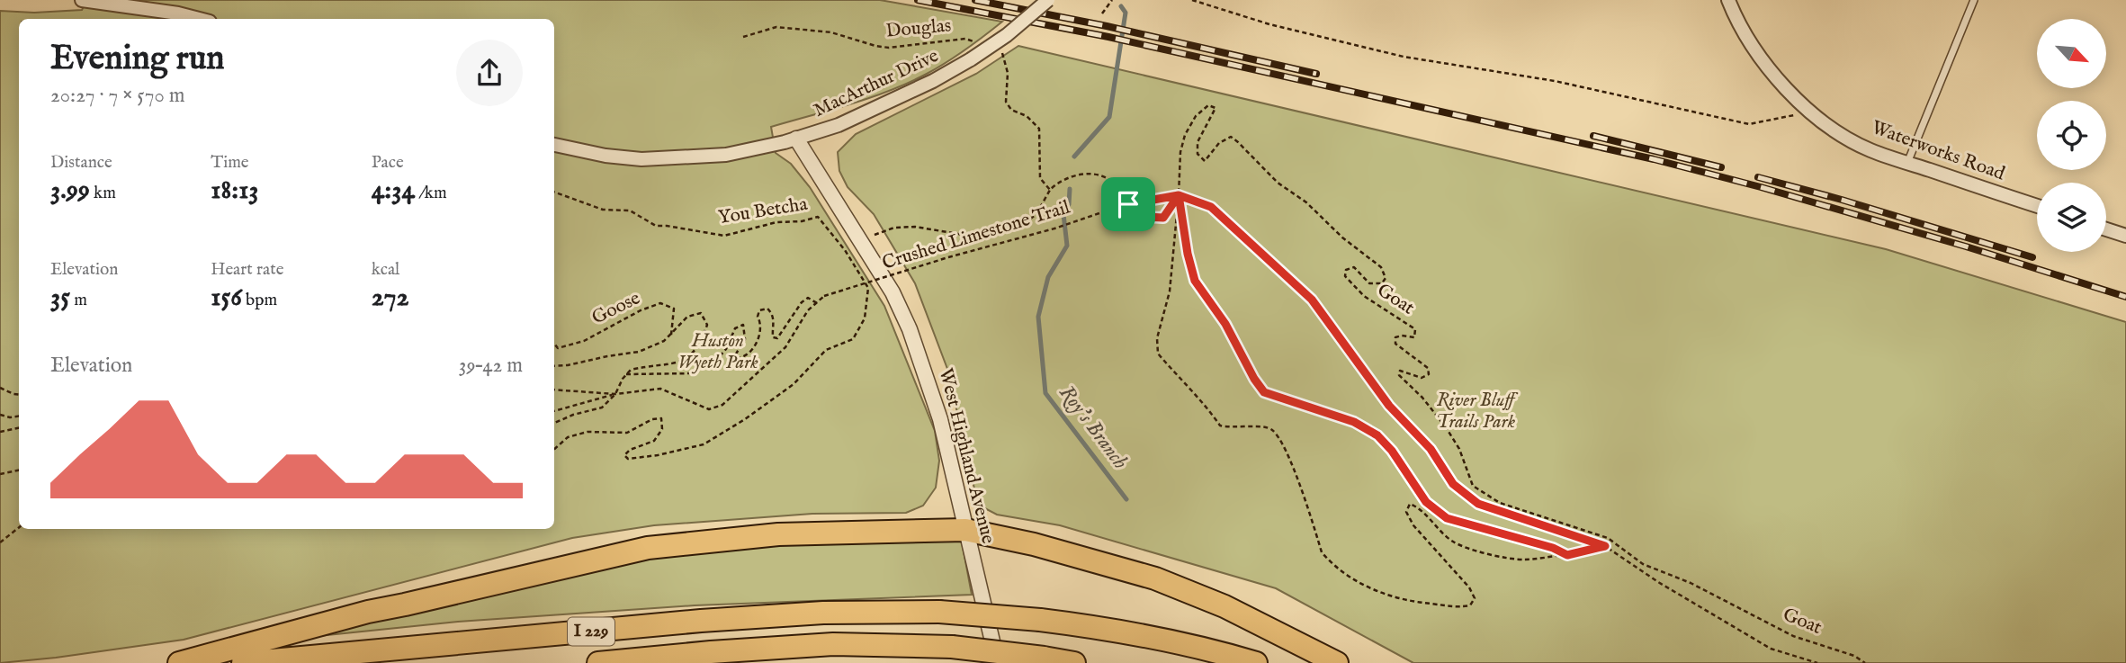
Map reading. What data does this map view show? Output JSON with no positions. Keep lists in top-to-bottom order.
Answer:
{
  "streets": {
    "highway": ["I 229"],
    "street": ["MacArthur Drive", "Waterworks Road", "West Highland Avenue"],
    "path": [
      "Douglas",
      "You Betcha",
      "Crushed Limestone Trail",
      "Goat",
      "Goose"
    ]
  },
  "crossings": [
    ["MacArthur Drive", "West Highland Avenue"],
    ["Crushed Limestone Trail", "Goat"]
  ],
  "water": ["Roy's Branch"],
  "parks": ["Huston Wyeth Park", "River Bluff Trails Park"],
  "north": "bottom right",
  "page": {
    "heading": ["Evening run", "20:27 · 7 × 570 m"],
    "stats": [
      ["Distance", "3.99 km"],
      ["Time", "18:13"],
      ["Pace", "4:34 /km"],
      ["Elevation", "35 m"],
      ["Heart rate", "156 bpm"],
      ["kcal", "272"]
    ],
    "chart": ["Elevation", "39–42 m"]
  }
}
